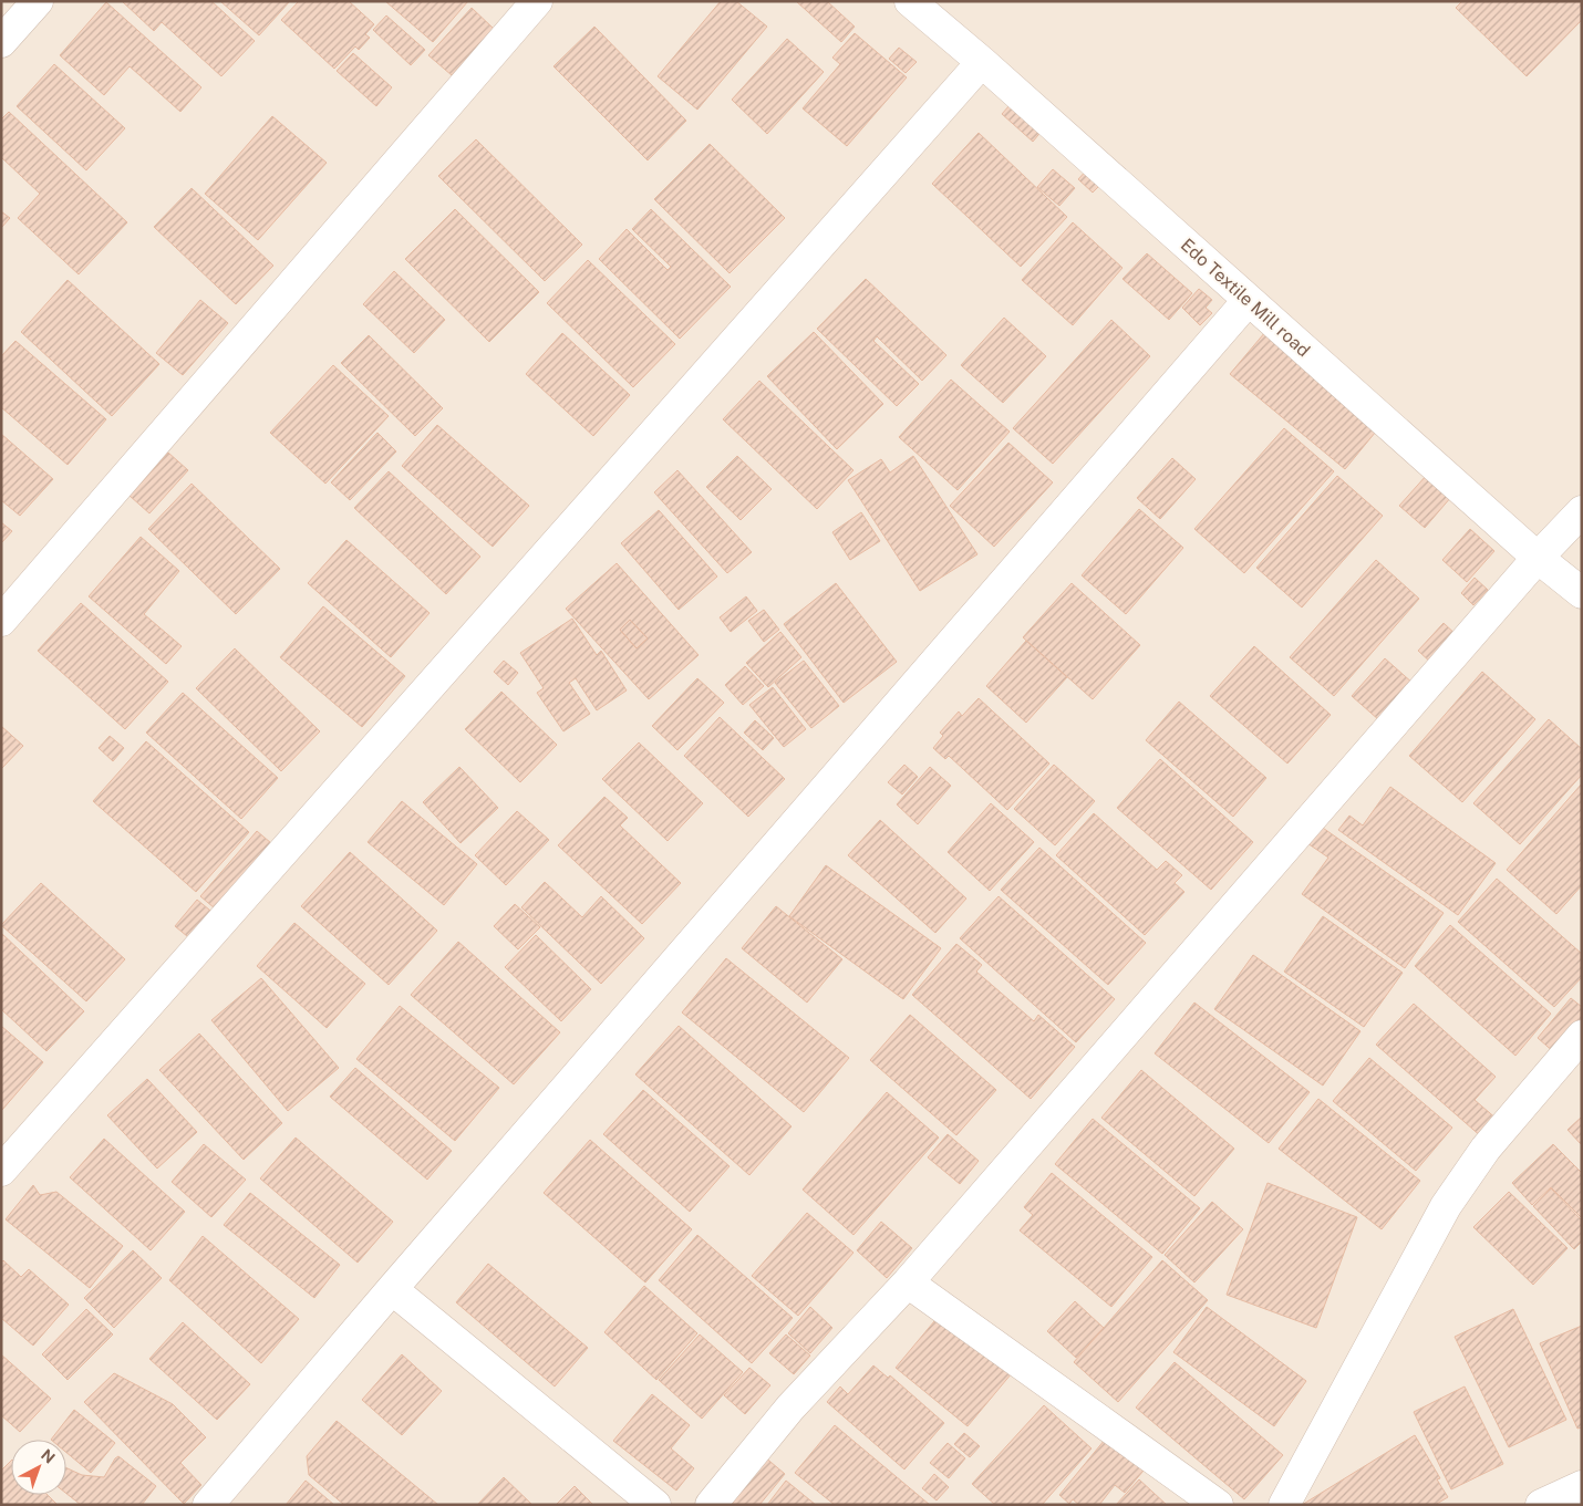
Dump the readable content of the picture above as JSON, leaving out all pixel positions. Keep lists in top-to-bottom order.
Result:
{
  "streets": {
    "street": ["Edo Textile Mill road"]
  },
  "north": "top right"
}
